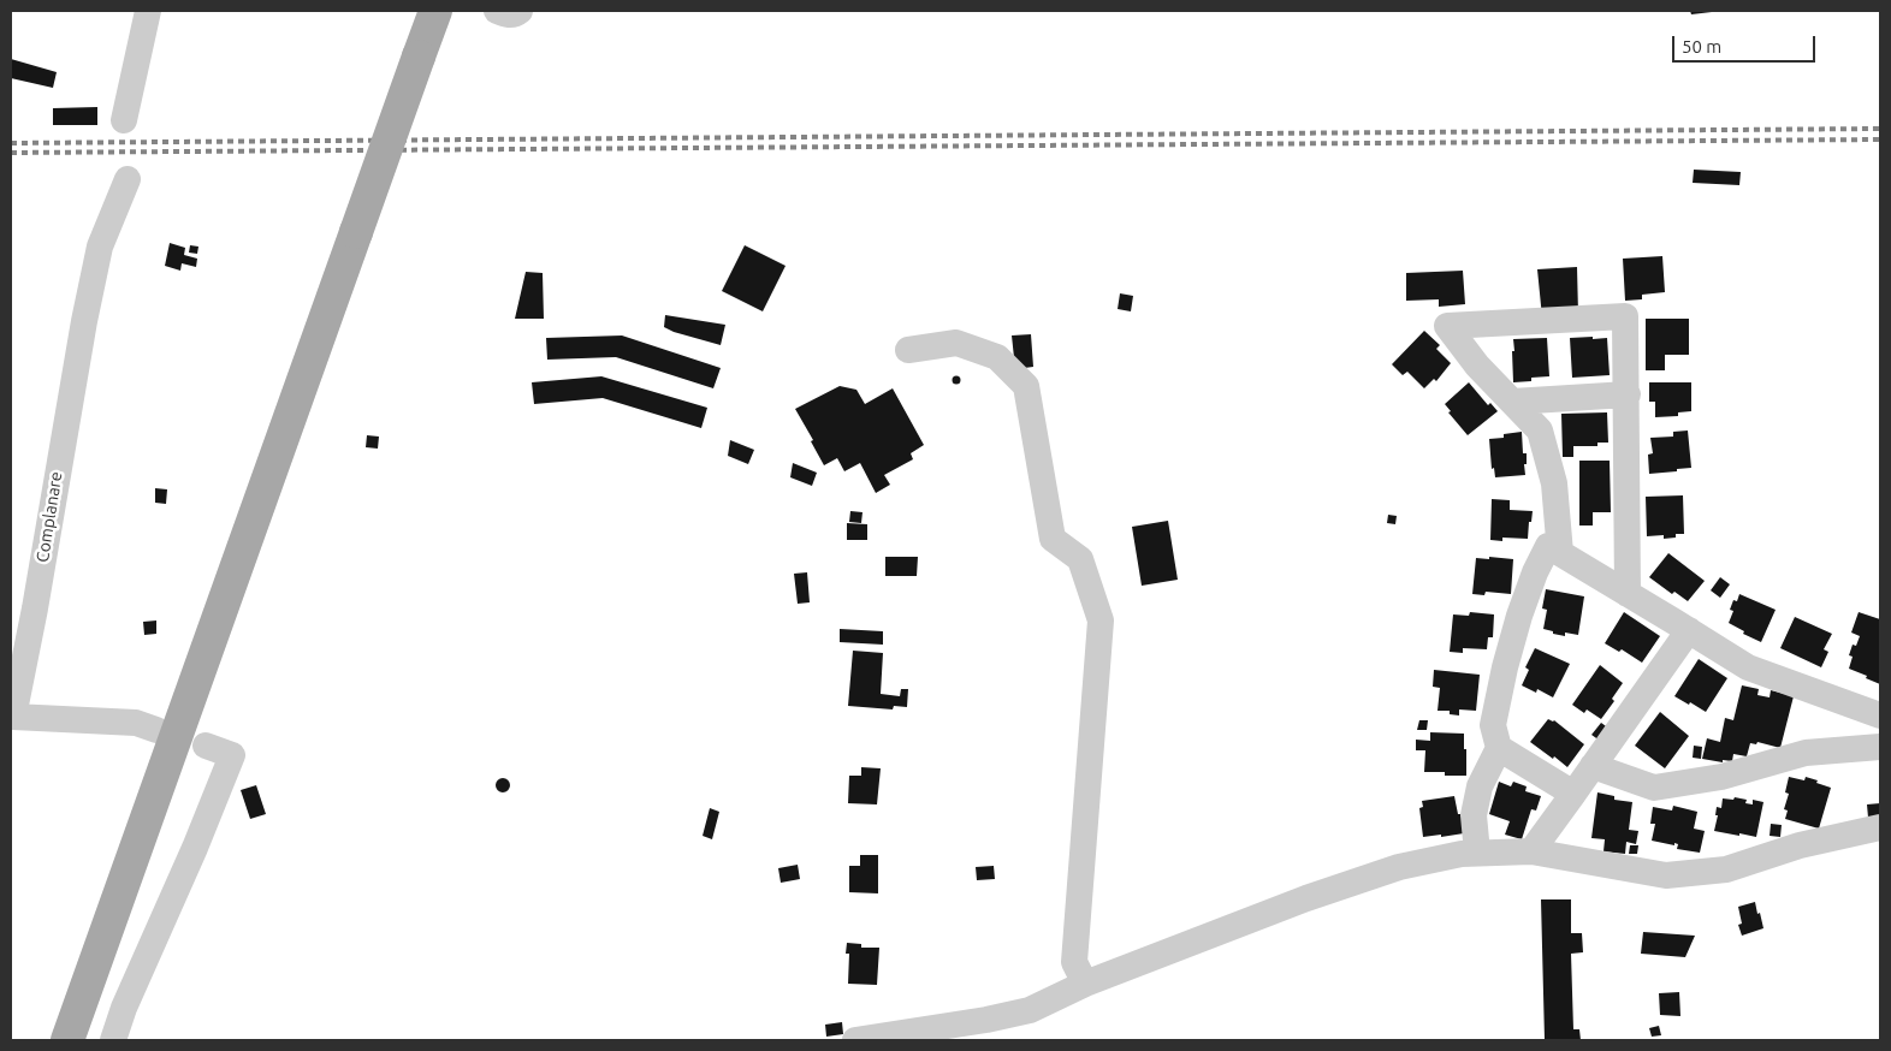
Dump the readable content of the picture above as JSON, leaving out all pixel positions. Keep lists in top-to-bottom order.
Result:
{
  "streets": {
    "street": ["Complanare"]
  },
  "scale_bar": "50 m"
}
